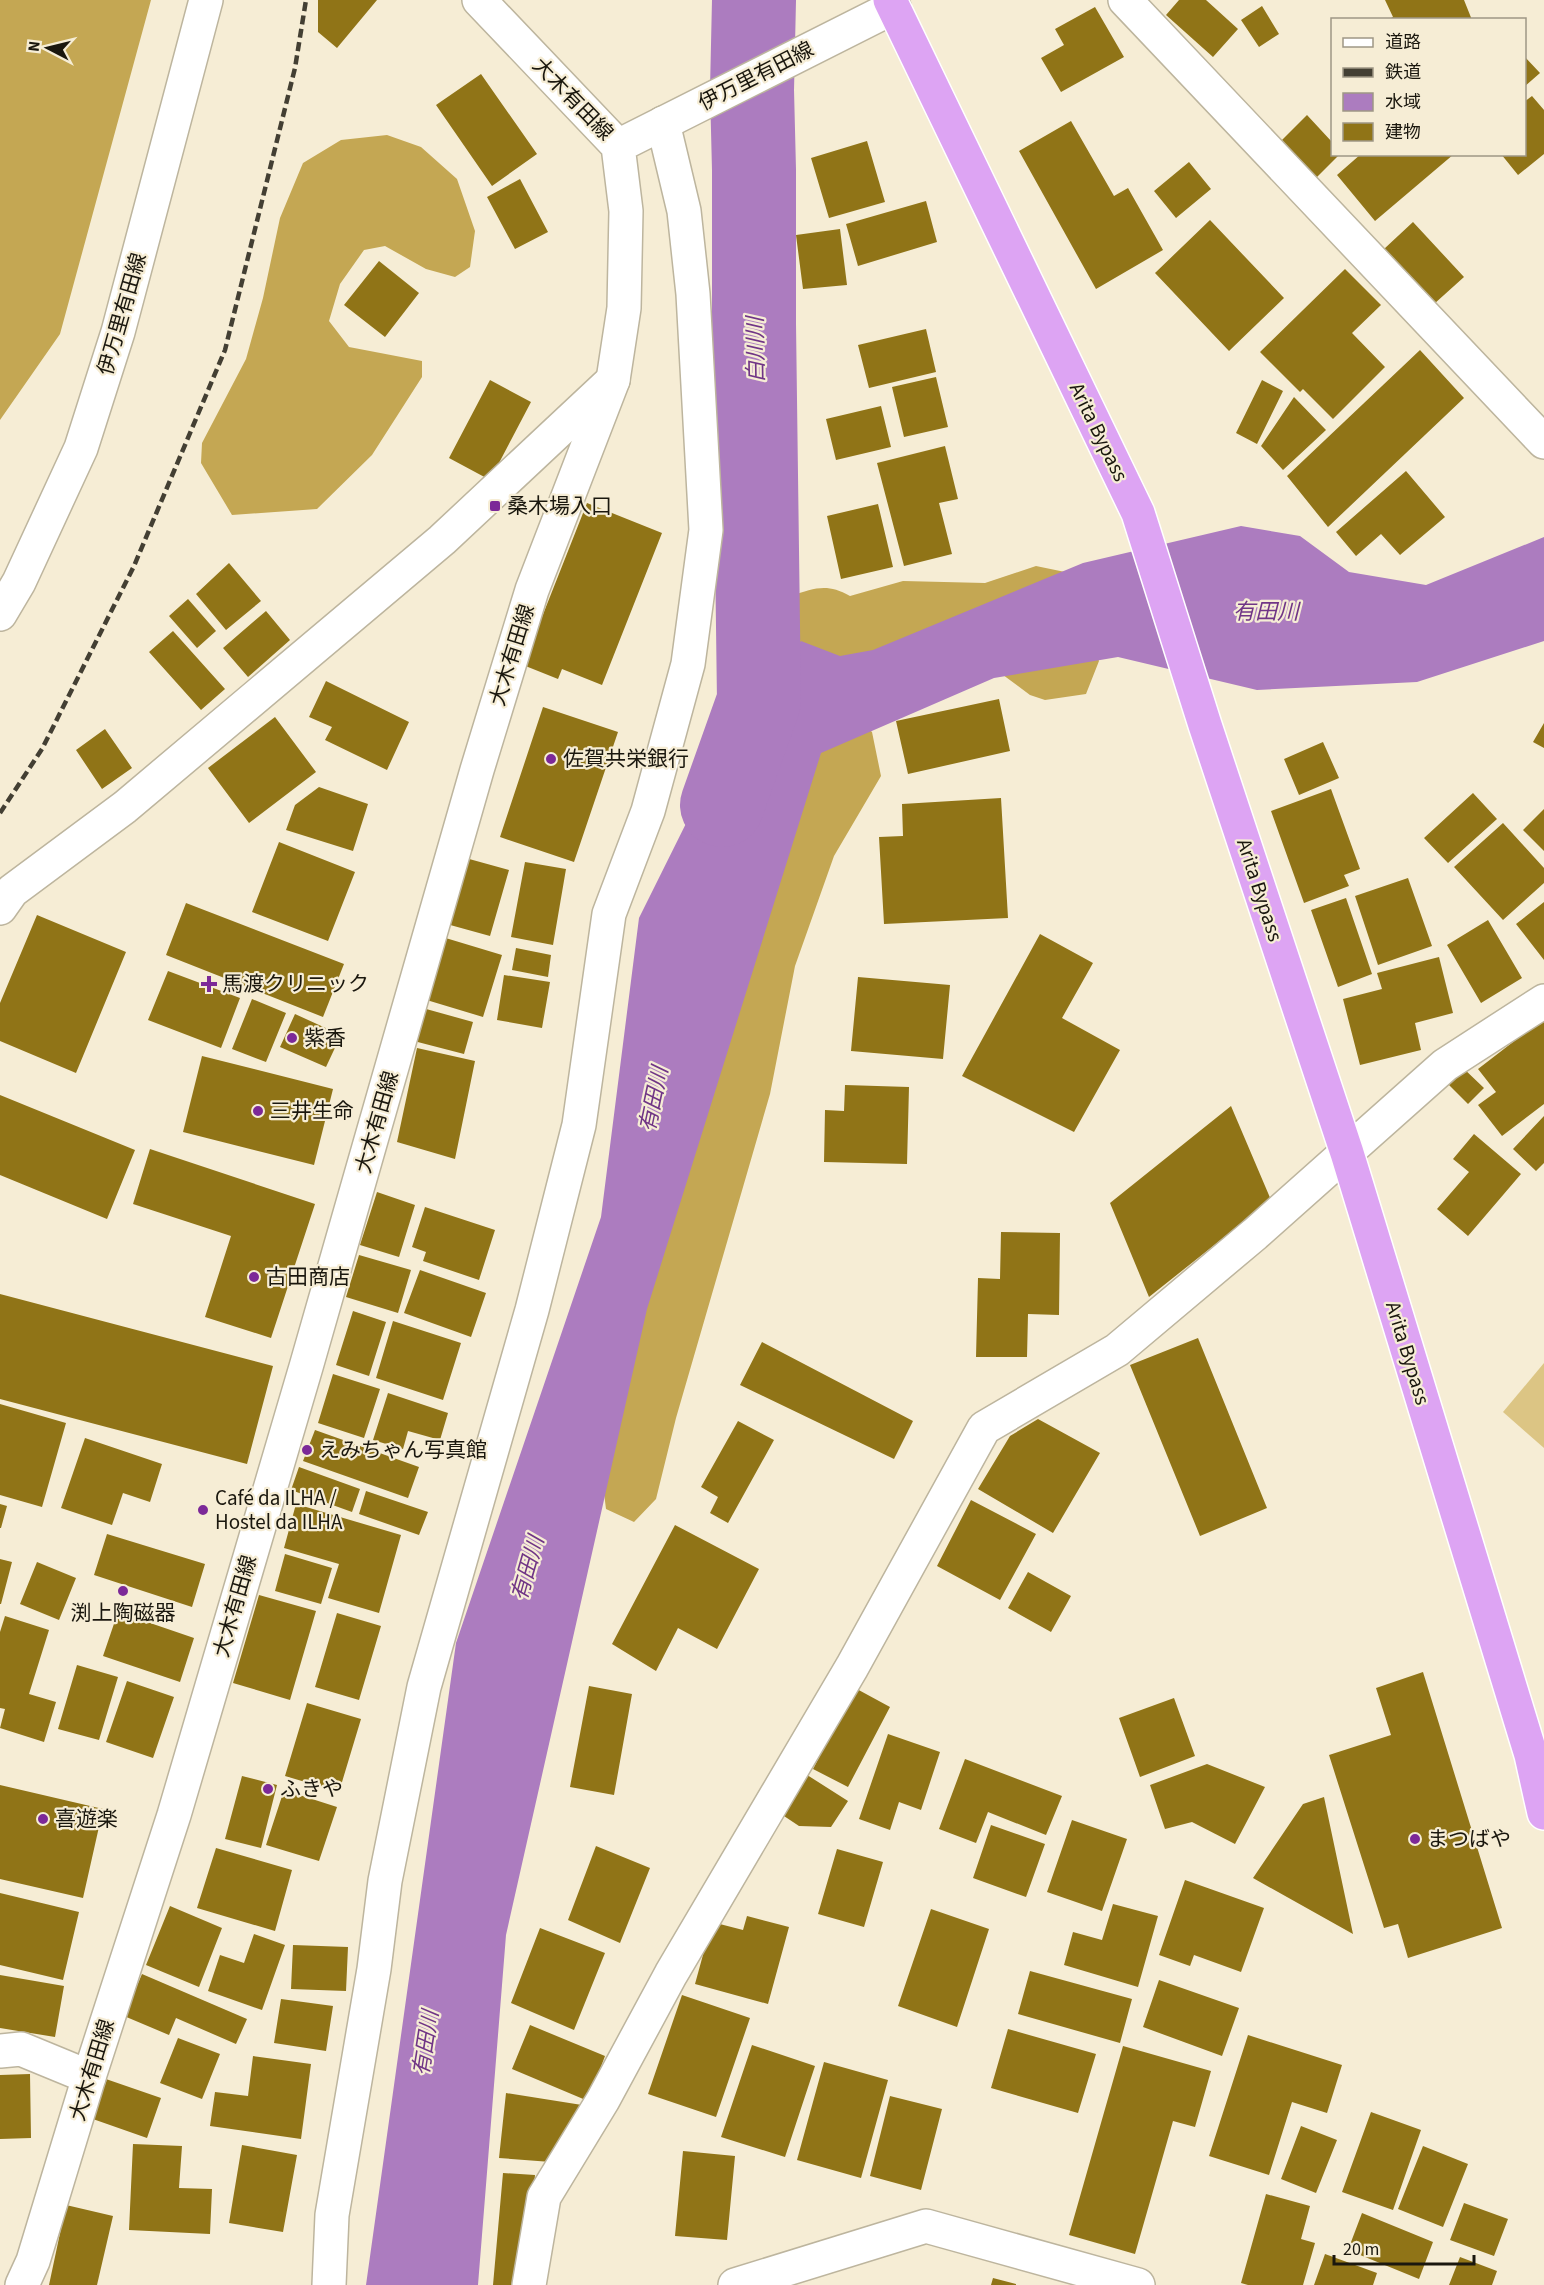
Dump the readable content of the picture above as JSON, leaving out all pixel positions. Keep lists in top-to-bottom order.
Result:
{
  "streets": {
    "highway": ["Arita Bypass"],
    "street": ["伊万里有田線", "大木有田線"]
  },
  "crossings": [
    ["伊万里有田線", "大木有田線"],
    ["伊万里有田線", "Arita Bypass"]
  ],
  "water": ["白川川", "有田川"],
  "places": {
    "transit": ["桑木場入口"],
    "other": [
      "佐賀共栄銀行",
      "紫香",
      "三井生命",
      "古田商店",
      "えみちゃん写真館",
      "Café da ILHA / Hostel da ILHA",
      "渕上陶磁器",
      "ふきや",
      "喜遊楽",
      "まつばや"
    ],
    "health": ["馬渡クリニック"]
  },
  "legend": [
    "道路",
    "鉄道",
    "水域",
    "建物"
  ],
  "scale_bar": "20 m",
  "north": "left"
}
